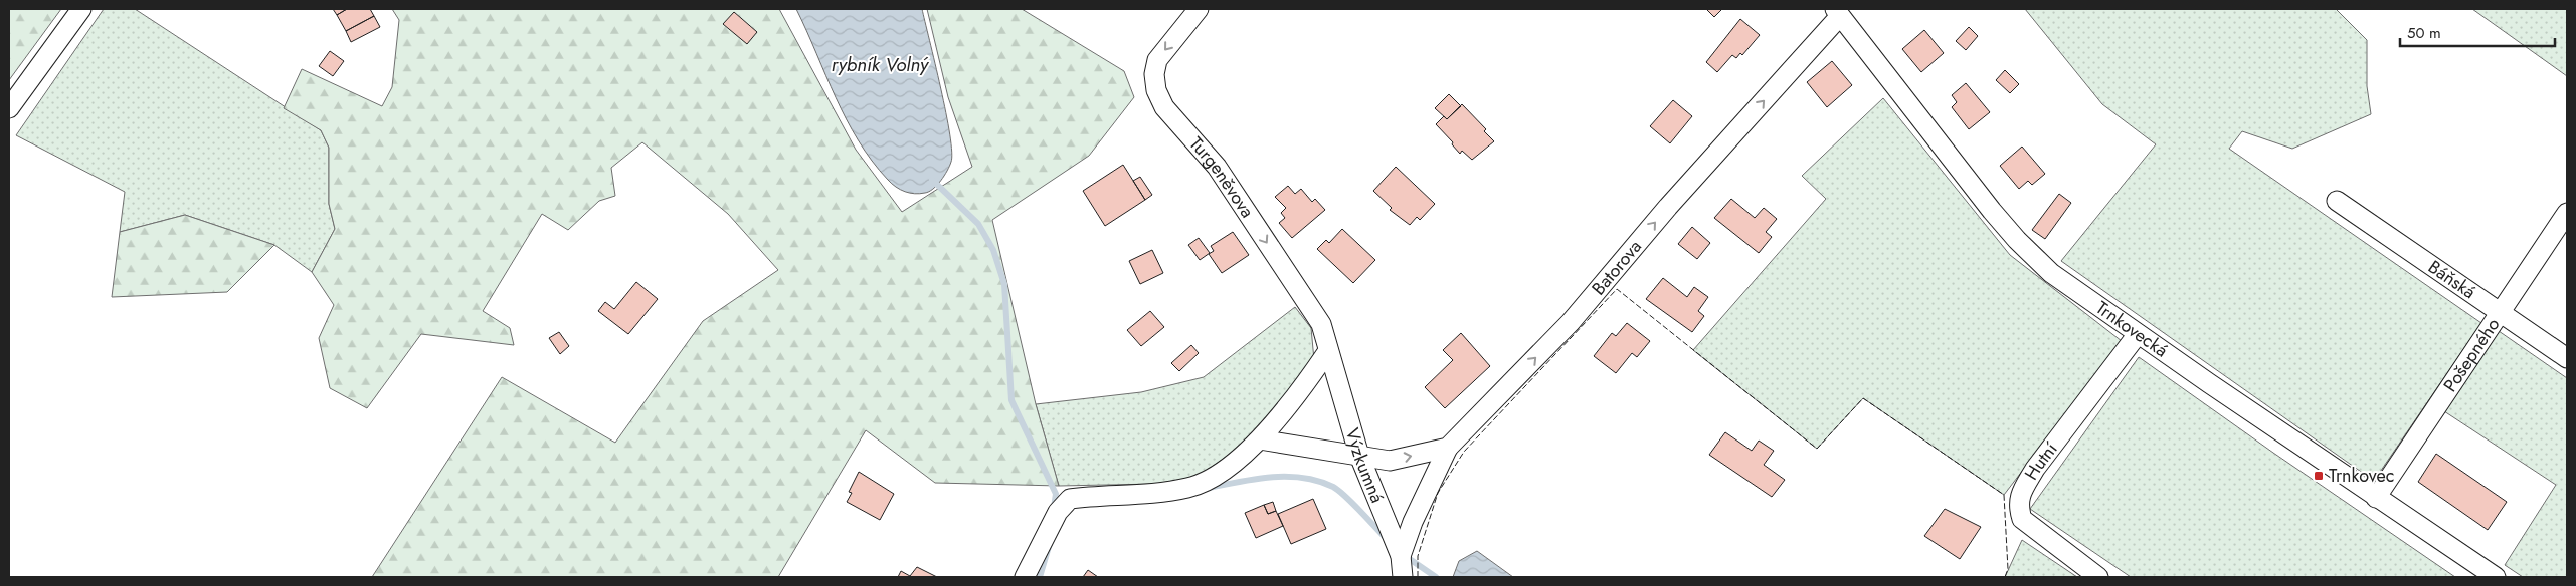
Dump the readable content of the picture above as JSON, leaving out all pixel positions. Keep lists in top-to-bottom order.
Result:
{
  "streets": {
    "street": [
      "Turgeněvova",
      "Batorova",
      "Báňská",
      "Trnkovecká",
      "Pošepného",
      "Hutní",
      "Výzkumná"
    ]
  },
  "crossings": [
    ["Turgeněvova", "Výzkumná"],
    ["Batorova", "Trnkovecká"],
    ["Báňská", "Pošepného"],
    ["Trnkovecká", "Pošepného"],
    ["Trnkovecká", "Hutní"]
  ],
  "one_way": ["Turgeněvova", "Batorova"],
  "water": ["rybník Volný"],
  "places": {
    "transit": ["Trnkovec"]
  },
  "scale_bar": "50 m"
}
